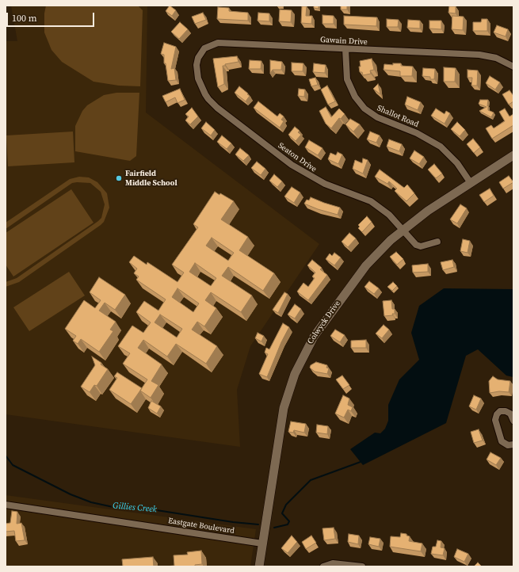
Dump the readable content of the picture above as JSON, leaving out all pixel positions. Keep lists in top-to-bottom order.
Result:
{
  "streets": {
    "street": [
      "Gawain Drive",
      "Shallot Road",
      "Seaton Drive",
      "Colwyck Drive",
      "Eastgate Boulevard"
    ]
  },
  "crossings": [
    ["Gawain Drive", "Shallot Road"],
    ["Gawain Drive", "Seaton Drive"],
    ["Shallot Road", "Colwyck Drive"],
    ["Seaton Drive", "Colwyck Drive"],
    ["Colwyck Drive", "Eastgate Boulevard"]
  ],
  "water": ["Gillies Creek"],
  "places": ["Fairfield Middle School"],
  "scale_bar": "100 m"
}
